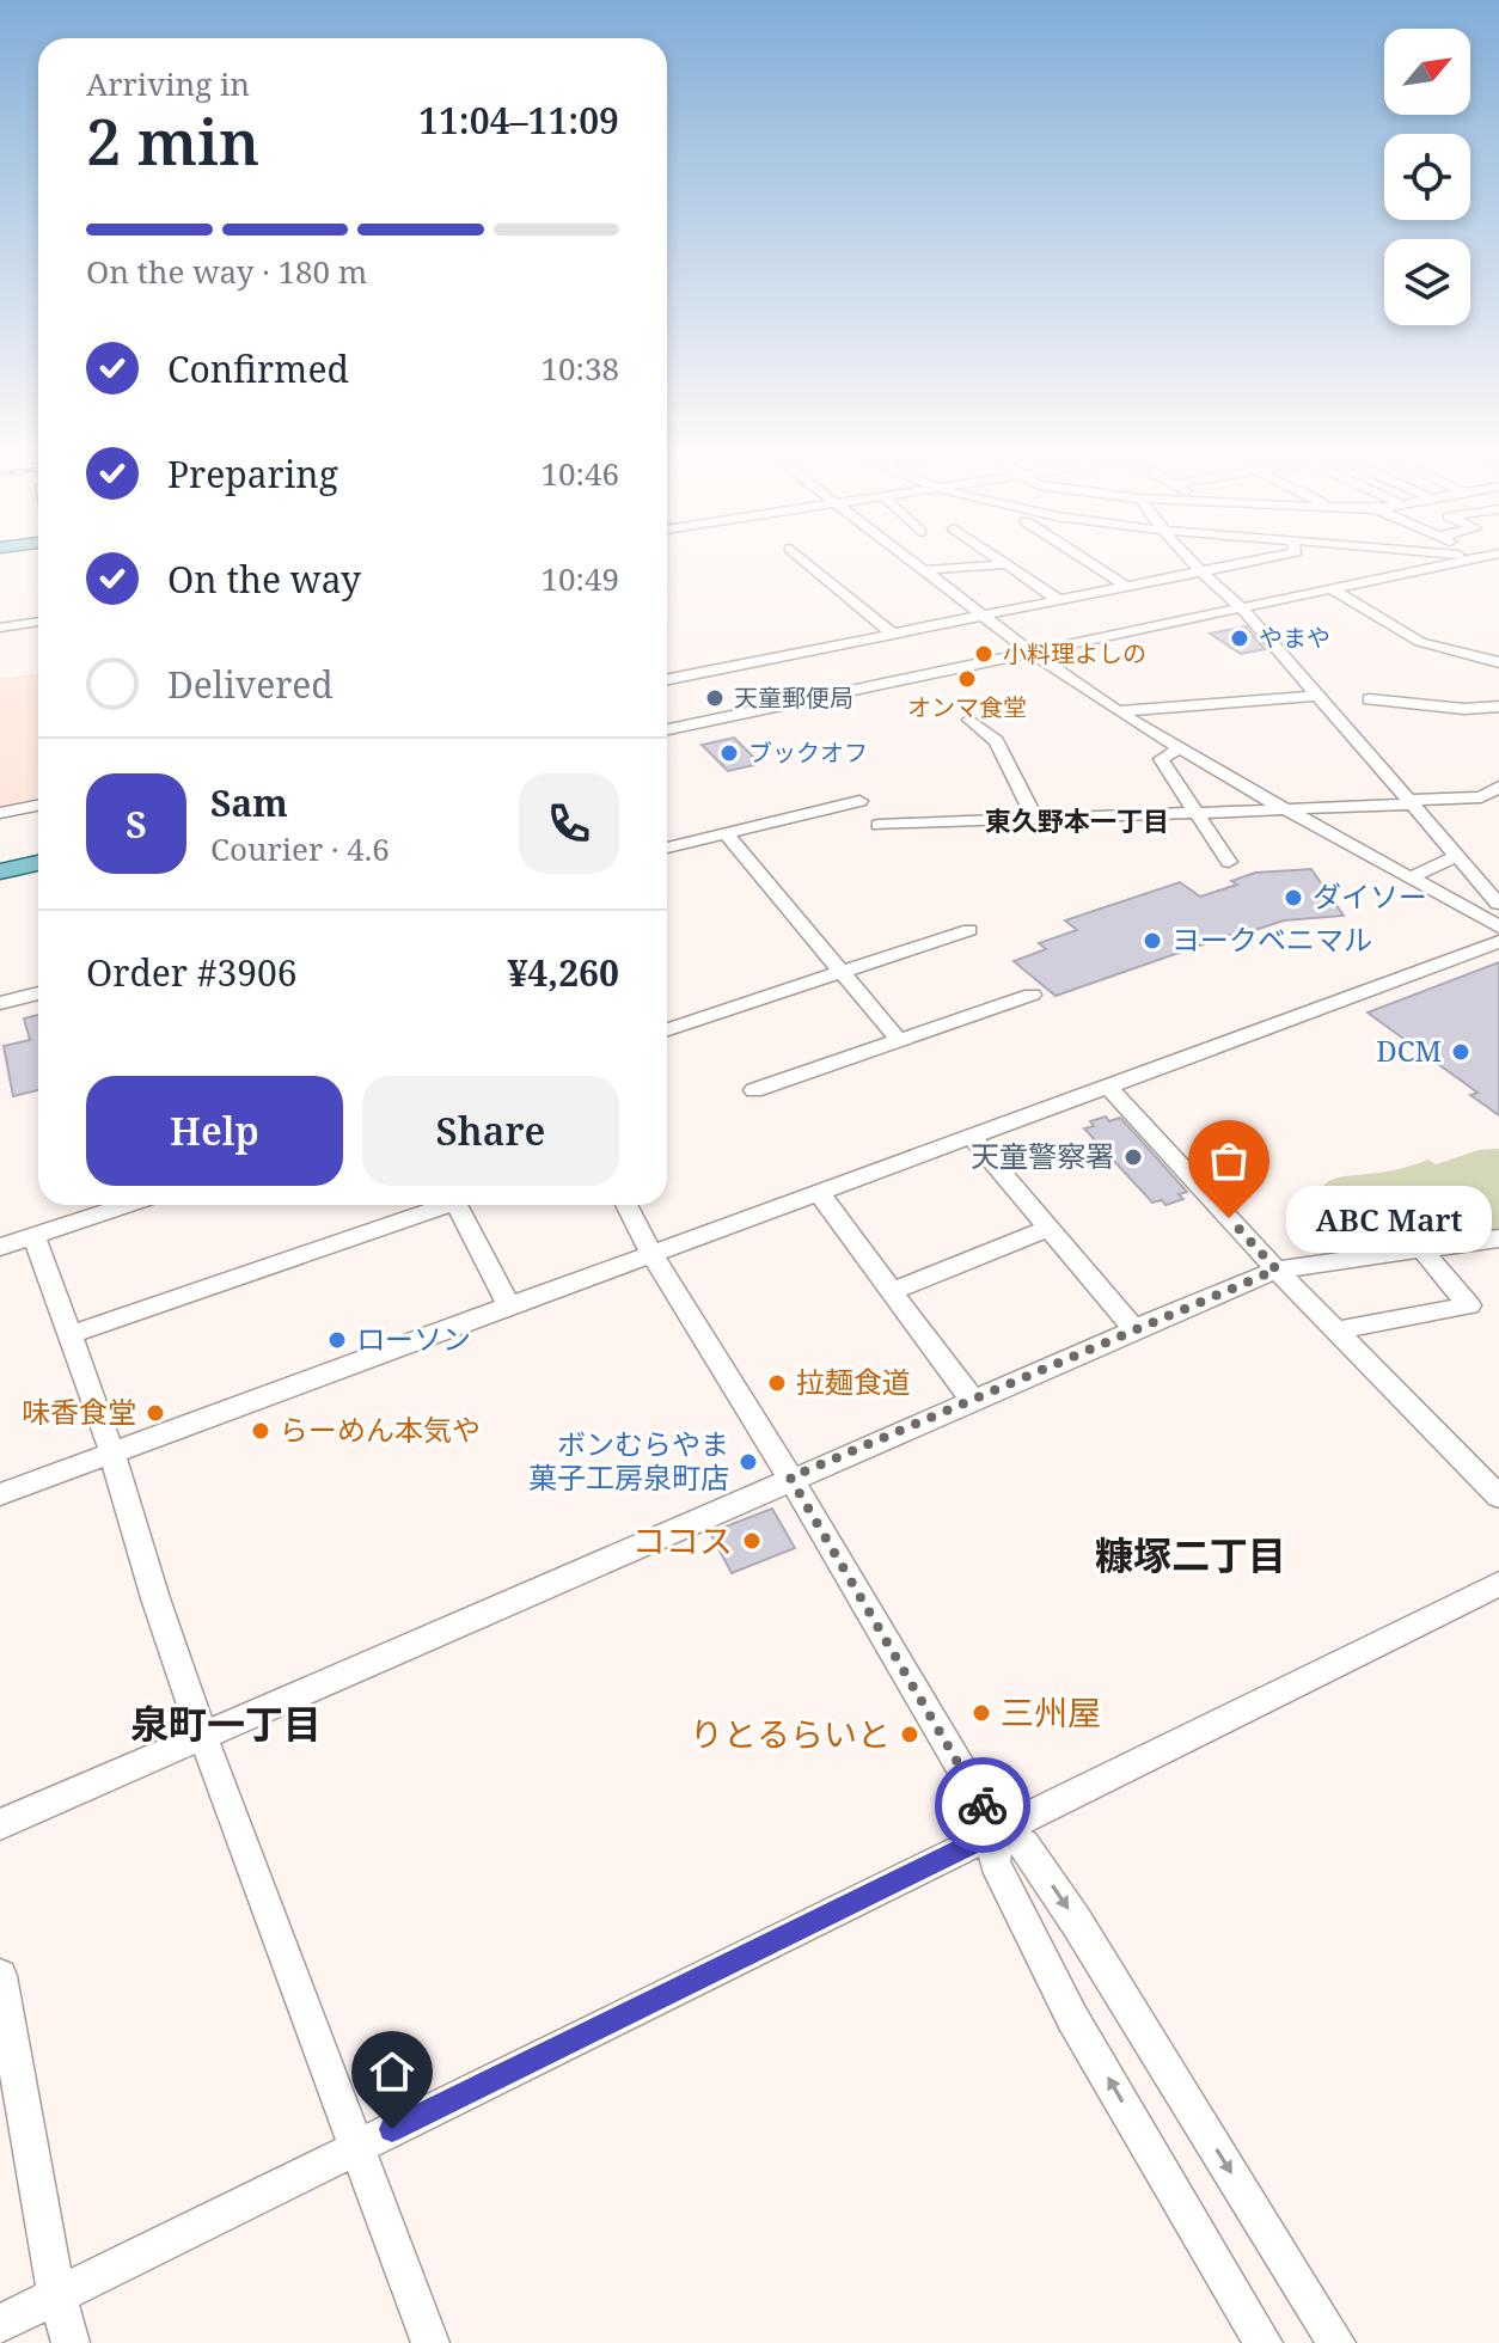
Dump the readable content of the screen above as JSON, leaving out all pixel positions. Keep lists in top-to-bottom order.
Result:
{
  "districts": ["東久野本一丁目", "糠塚二丁目", "泉町一丁目"],
  "places": [
    "やまや",
    "小料理よしの",
    "オンマ食堂",
    "天童郵便局",
    "ブックオフ",
    "ダイソー",
    "ヨークベニマル",
    "DCM",
    "天童警察署",
    "ABC Mart",
    "ローソン",
    "拉麺食道",
    "味香食堂",
    "らーめん本気や",
    "ボンむらやま 菓子工房泉町店",
    "ココス",
    "三州屋",
    "りとるらいと"
  ],
  "north": "top right",
  "page": {
    "heading": ["2 min", "Arriving in", "11:04–11:09"],
    "panel": [
      "Sam",
      "Courier · 4.6",
      "Order #3906",
      "¥4,260"
    ],
    "bar": "On the way · 180 m",
    "list": [
      ["Confirmed", "10:38"],
      ["Preparing", "10:46"],
      ["On the way", "10:49"],
      "Delivered"
    ],
    "round": "S",
    "buttons": ["Help", "Share"],
    "bubble": "ABC Mart"
  }
}
